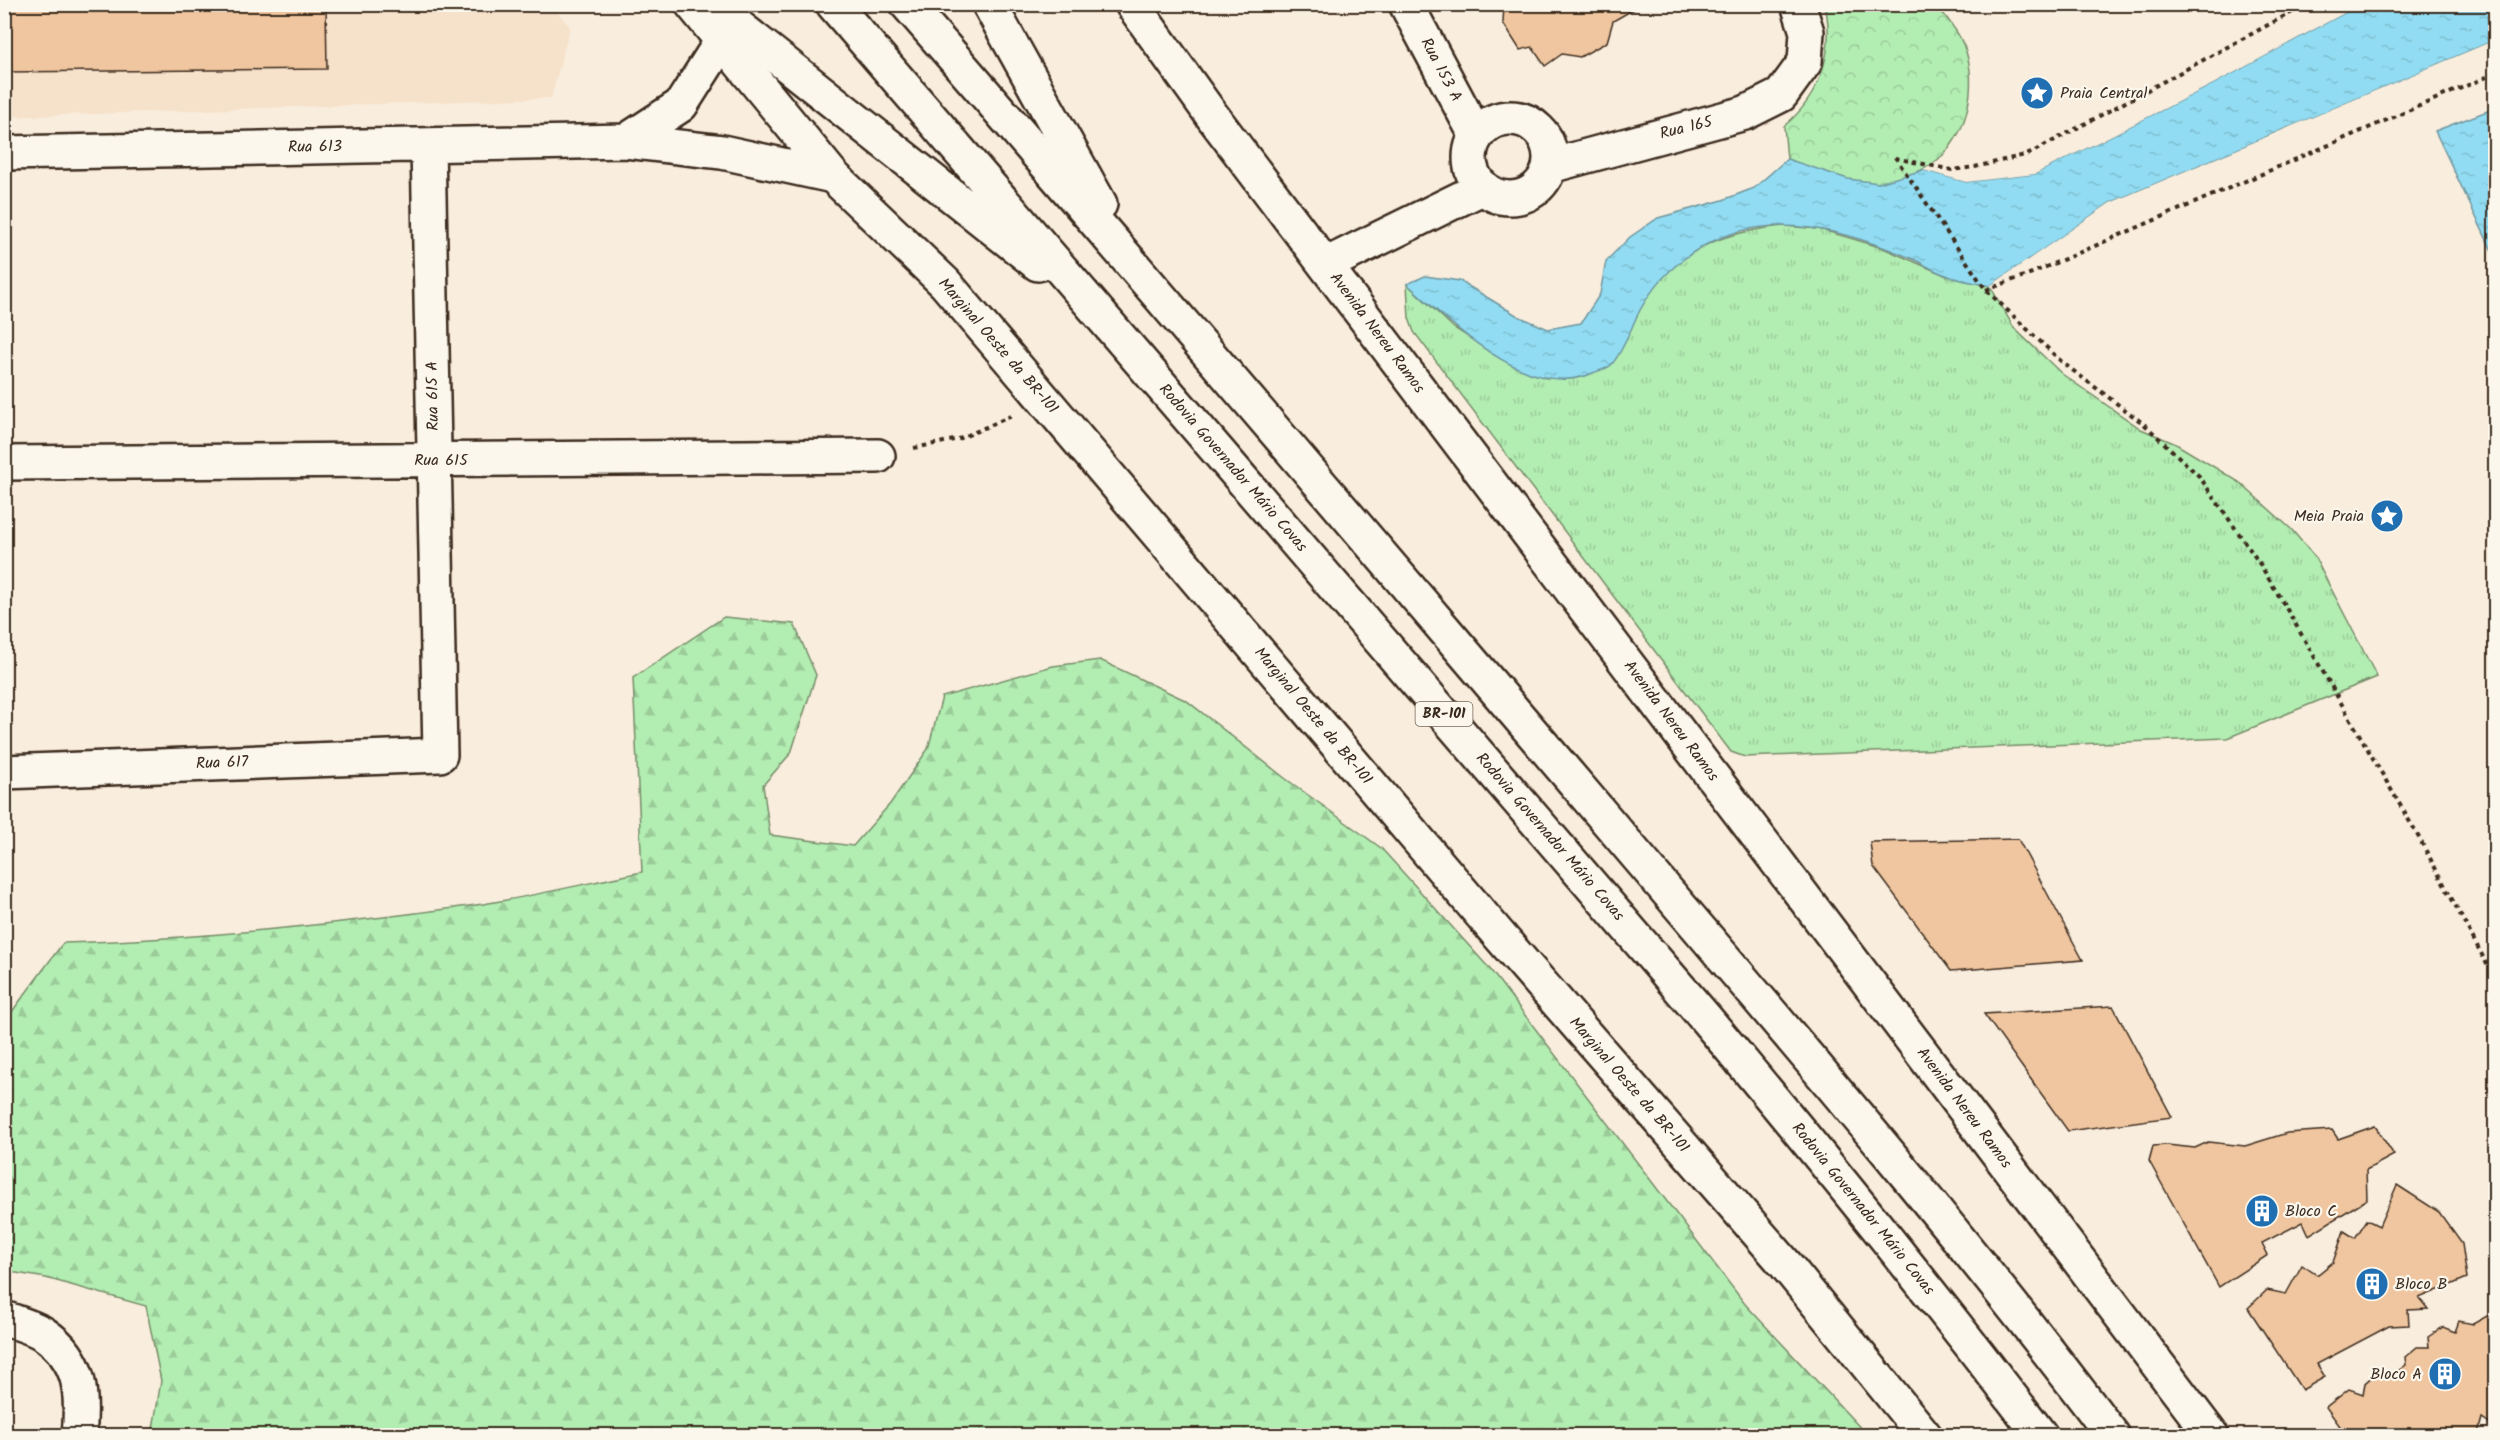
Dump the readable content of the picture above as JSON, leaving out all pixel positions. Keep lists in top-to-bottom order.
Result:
{
  "streets": {
    "main road": [
      "Rua 153 A",
      "Rua 165",
      "Rua 613",
      "Avenida Nereu Ramos",
      "Marginal Oeste da BR-101",
      "Rua 615 A",
      "Rua 615",
      "Rodovia Governador Mário Covas",
      "BR-101",
      "Rua 617"
    ]
  },
  "crossings": [
    ["Rua 153 A", "Rua 165"],
    ["Rua 613", "Marginal Oeste da BR-101"],
    ["Rua 613", "Rua 615 A"],
    ["Rua 615 A", "Rua 615"],
    ["Rua 615 A", "Rua 617"]
  ],
  "places": {
    "place": ["Praia Central", "Meia Praia"],
    "building": ["Bloco C", "Bloco B", "Bloco A"]
  }
}
